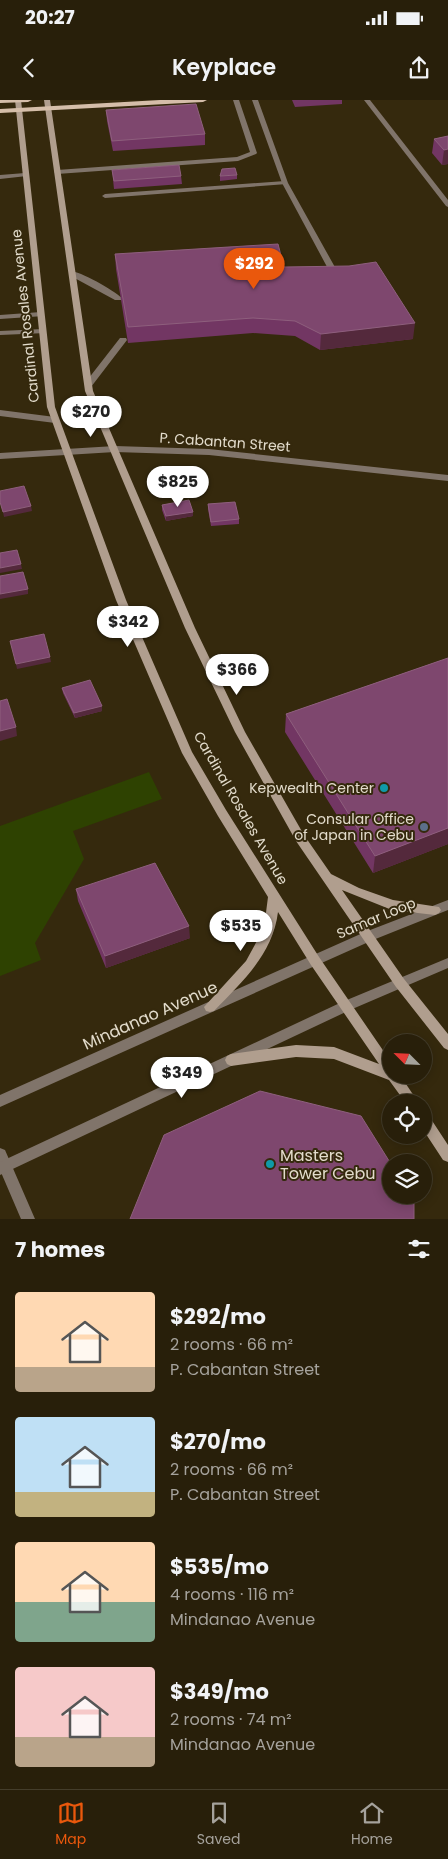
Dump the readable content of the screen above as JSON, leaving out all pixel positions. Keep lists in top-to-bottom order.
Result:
{
  "streets": {
    "main road": ["Cardinal Rosales Avenue"],
    "street": ["P. Cabantan Street", "Samar Loop", "Mindanao Avenue"]
  },
  "crossings": [
    ["Cardinal Rosales Avenue", "P. Cabantan Street"],
    ["Cardinal Rosales Avenue", "Samar Loop"],
    ["Cardinal Rosales Avenue", "Mindanao Avenue"],
    ["Samar Loop", "Mindanao Avenue"]
  ],
  "places": ["Kepwealth Center", "Consular Office of Japan in Cebu", "Masters Tower Cebu"],
  "north": "top left",
  "page": {
    "status": "20:27",
    "header": "Keyplace",
    "price": [
      "$292",
      "$270",
      "$825",
      "$342",
      "$366",
      "$535",
      "$349"
    ],
    "heading": "7 homes",
    "list": [
      {
        "name": "$292/mo",
        "note": "2 rooms · 66 m² · P. Cabantan Street"
      },
      {
        "name": "$270/mo",
        "note": "2 rooms · 66 m² · P. Cabantan Street"
      },
      {
        "name": "$535/mo",
        "note": "4 rooms · 116 m² · Mindanao Avenue"
      },
      {
        "name": "$349/mo",
        "note": "2 rooms · 74 m² · Mindanao Avenue"
      }
    ],
    "tabs": ["Map", "Saved", "Home"]
  }
}
